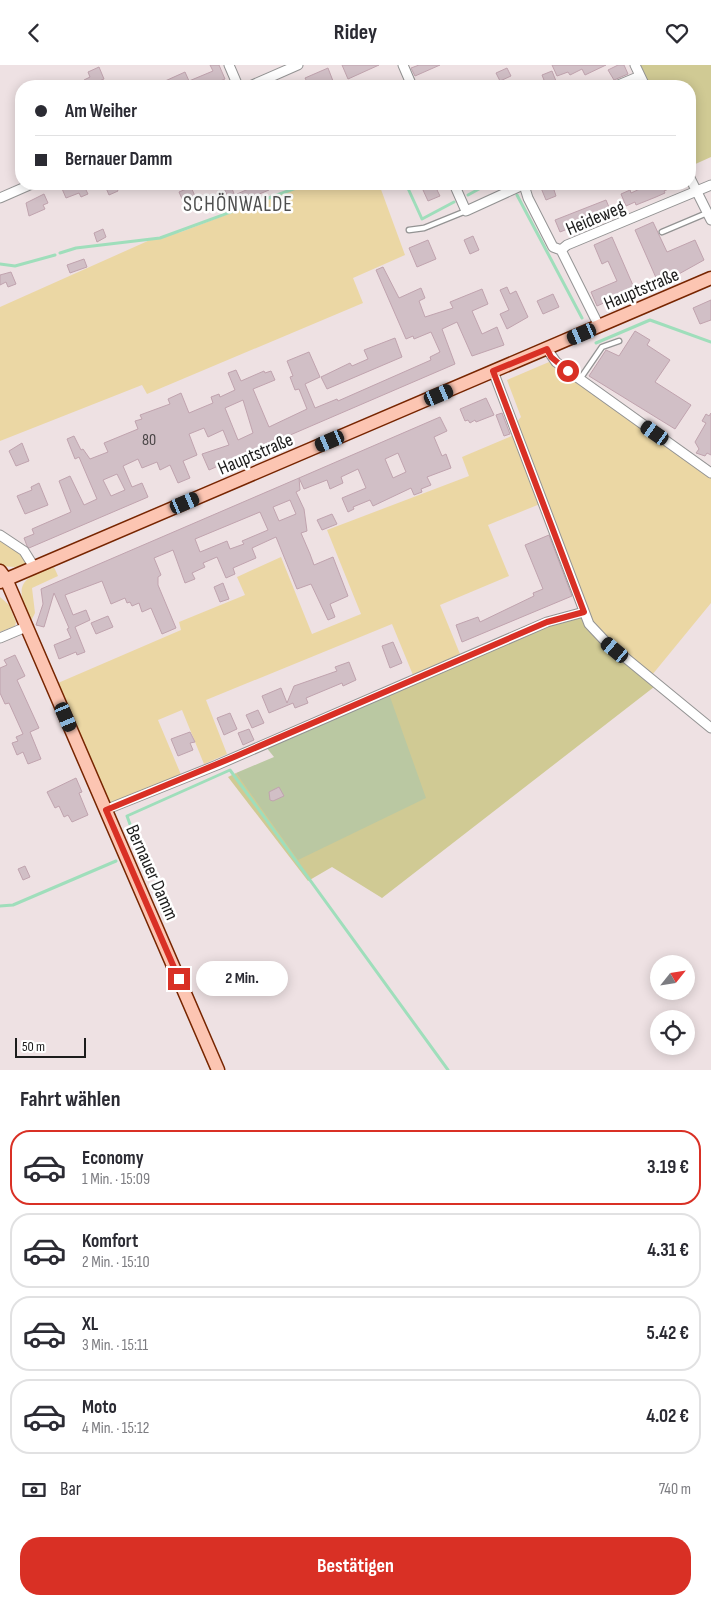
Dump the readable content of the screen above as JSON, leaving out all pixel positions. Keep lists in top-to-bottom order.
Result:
{
  "streets": {
    "main road": ["Hauptstraße", "Bernauer Damm"],
    "street": ["Heideweg"]
  },
  "crossings": [
    ["Heideweg", "Hauptstraße"],
    ["Hauptstraße", "Bernauer Damm"]
  ],
  "districts": ["SCHÖNWALDE"],
  "house_numbers": ["80"],
  "scale_bar": "50 m",
  "north": "top right",
  "page": {
    "header": "Ridey",
    "banner": ["Am Weiher", "Bernauer Damm"],
    "bubble": "2 Min.",
    "scale": "50 m",
    "heading": "Fahrt wählen",
    "list": [
      {
        "name": "Economy",
        "note": "1 Min. · 15:09",
        "value": "3.19 €"
      },
      {
        "name": "Komfort",
        "note": "2 Min. · 15:10",
        "value": "4.31 €"
      },
      {
        "name": "XL",
        "note": "3 Min. · 15:11",
        "value": "5.42 €"
      },
      {
        "name": "Moto",
        "note": "4 Min. · 15:12",
        "value": "4.02 €"
      }
    ],
    "pay": ["Bar", "740 m"],
    "buttons": "Bestätigen"
  }
}
